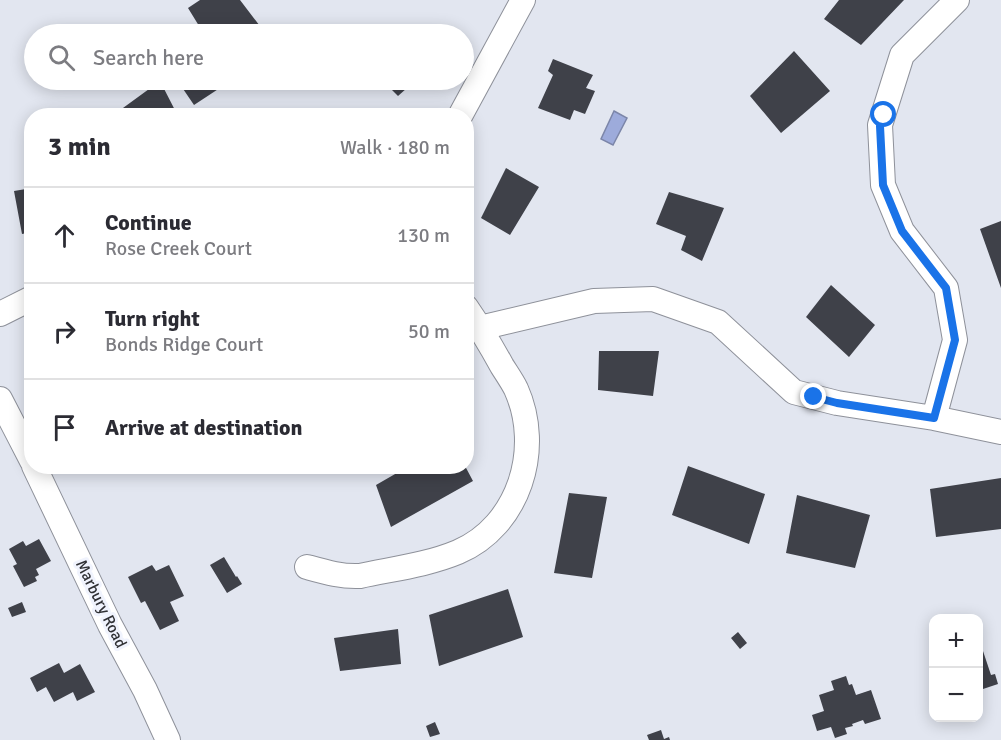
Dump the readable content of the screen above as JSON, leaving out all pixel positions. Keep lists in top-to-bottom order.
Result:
{
  "streets": {
    "street": ["Marbury Road"]
  },
  "page": {
    "search": "Search here",
    "heading": ["3 min", "Walk · 180 m"],
    "list": [
      ["Continue", "Rose Creek Court", "130 m"],
      ["Turn right", "Bonds Ridge Court", "50 m"],
      "Arrive at destination"
    ],
    "map_buttons": ["+", "−"]
  }
}
